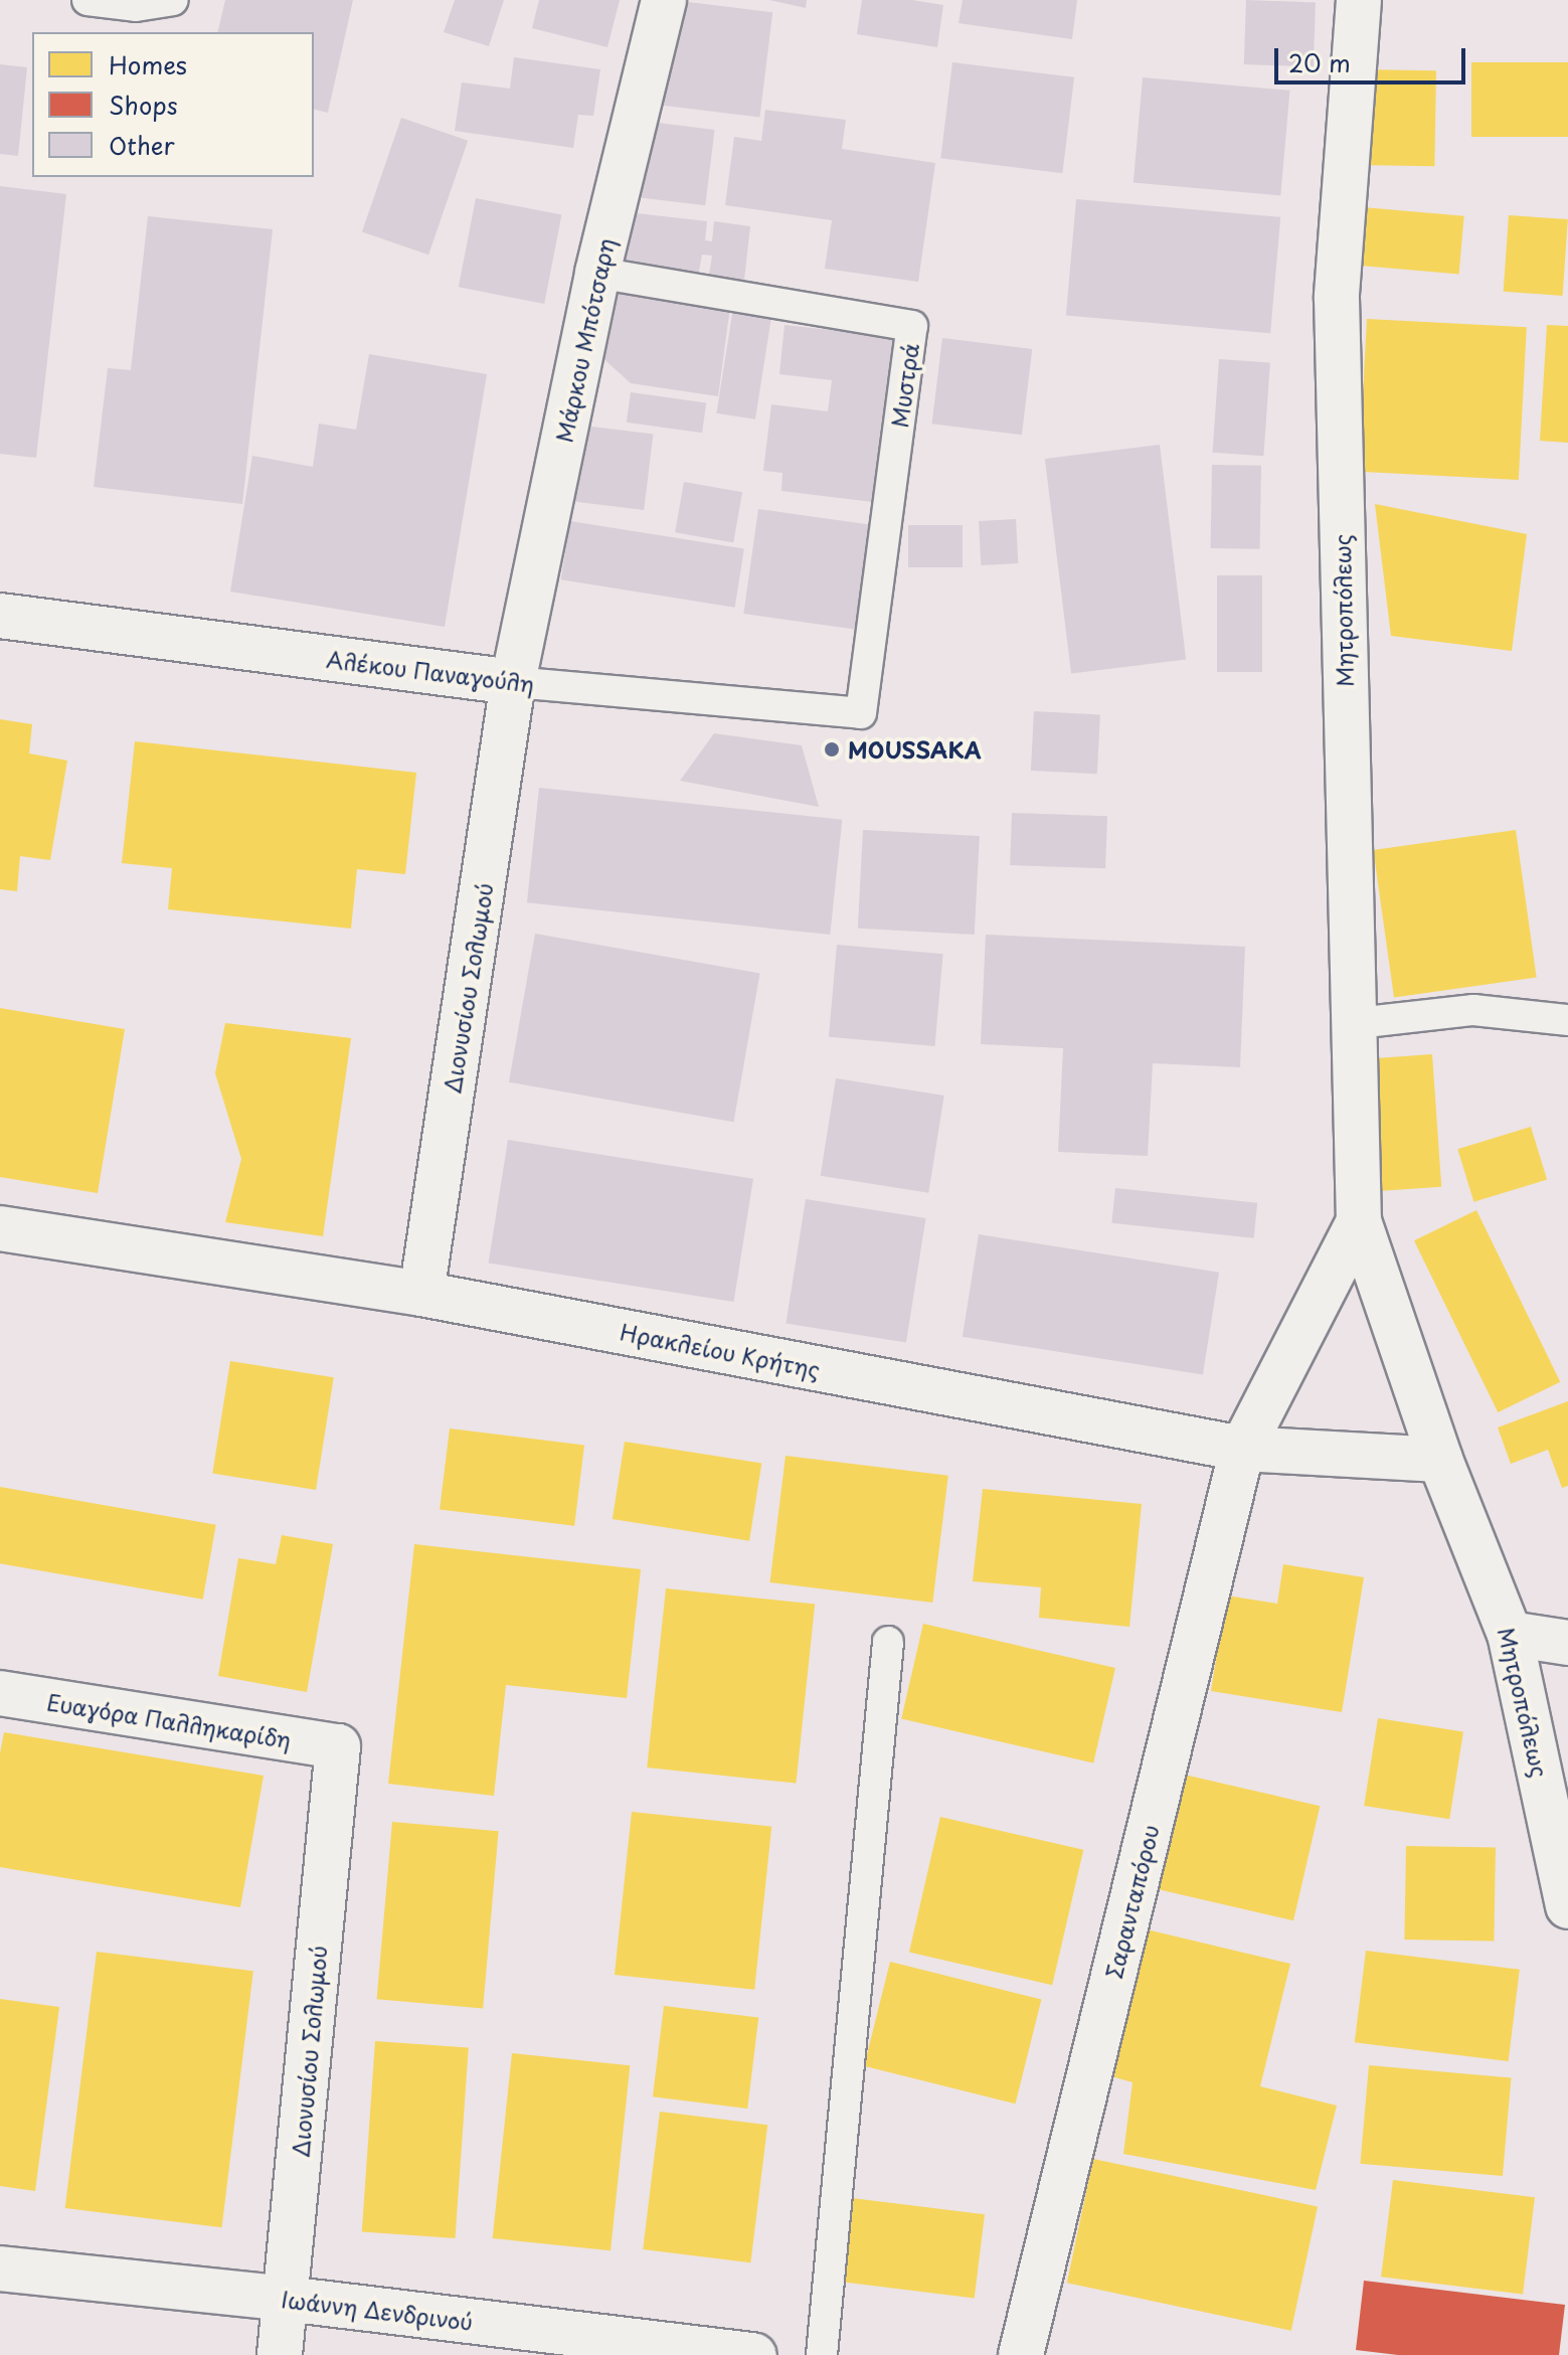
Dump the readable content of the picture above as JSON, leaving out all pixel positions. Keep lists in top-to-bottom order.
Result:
{
  "streets": {
    "street": [
      "Μάρκου Μπότσαρη",
      "Μητροπόλεως",
      "Αλέκου Παναγούλη",
      "Διονυσίου Σολωμού",
      "Ηρακλείου Κρήτης",
      "Ευαγόρα Παλληκαρίδη",
      "Σαρανταπόρου",
      "Ιωάννη Δενδρινού"
    ],
    "lane": ["Μυστρά"]
  },
  "crossings": [
    ["Μάρκου Μπότσαρη", "Μυστρά"],
    ["Μάρκου Μπότσαρη", "Αλέκου Παναγούλη"],
    ["Μάρκου Μπότσαρη", "Διονυσίου Σολωμού"],
    ["Μυστρά", "Αλέκου Παναγούλη"],
    ["Μητροπόλεως", "Ηρακλείου Κρήτης"],
    ["Μητροπόλεως", "Σαρανταπόρου"],
    ["Αλέκου Παναγούλη", "Διονυσίου Σολωμού"],
    ["Διονυσίου Σολωμού", "Ηρακλείου Κρήτης"],
    ["Διονυσίου Σολωμού", "Ευαγόρα Παλληκαρίδη"],
    ["Διονυσίου Σολωμού", "Ιωάννη Δενδρινού"],
    ["Ηρακλείου Κρήτης", "Σαρανταπόρου"]
  ],
  "places": ["MOUSSAKA"],
  "legend": ["Homes", "Shops", "Other"],
  "scale_bar": "20 m"
}
